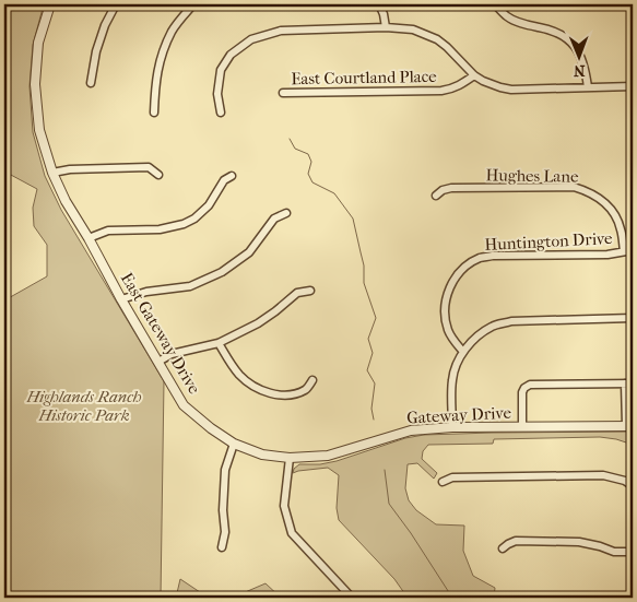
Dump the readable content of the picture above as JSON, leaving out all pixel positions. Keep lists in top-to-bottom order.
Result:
{
  "streets": {
    "street": [
      "East Courtland Place",
      "Hughes Lane",
      "Huntington Drive",
      "East Gateway Drive",
      "Gateway Drive"
    ]
  },
  "crossings": [
    ["Hughes Lane", "Huntington Drive"],
    ["East Gateway Drive", "Gateway Drive"]
  ],
  "parks": ["Highlands Ranch Historic Park"],
  "north": "bottom"
}
